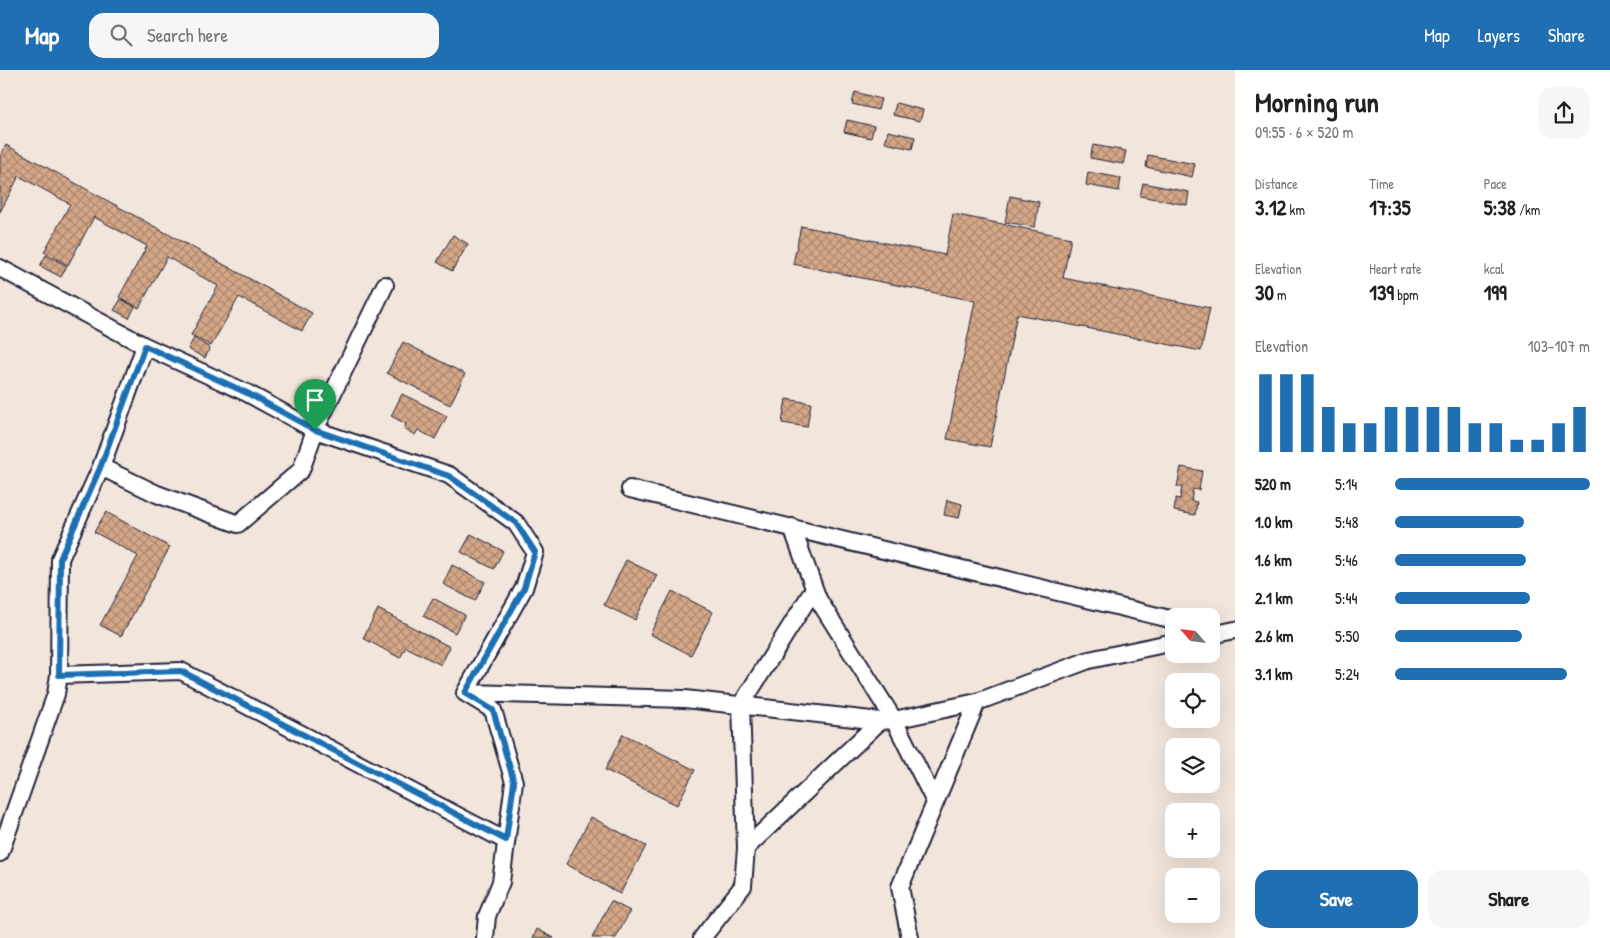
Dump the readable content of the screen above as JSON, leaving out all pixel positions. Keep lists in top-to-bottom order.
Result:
{
  "north": "top left",
  "page": {
    "header": "Map",
    "search": "Search here",
    "nav": ["Map", "Layers", "Share"],
    "heading": ["Morning run", "09:55 · 6 × 520 m"],
    "stats": [
      ["Distance", "3.12 km"],
      ["Time", "17:35"],
      ["Pace", "5:38 /km"],
      ["Elevation", "30 m"],
      ["Heart rate", "139 bpm"],
      ["kcal", "199"]
    ],
    "chart": ["Elevation", "103–107 m"],
    "list": [
      {
        "name": "520 m",
        "note": "5:14"
      },
      {
        "name": "1.0 km",
        "note": "5:48"
      },
      {
        "name": "1.6 km",
        "note": "5:46"
      },
      {
        "name": "2.1 km",
        "note": "5:44"
      },
      {
        "name": "2.6 km",
        "note": "5:50"
      },
      {
        "name": "3.1 km",
        "note": "5:24"
      }
    ],
    "map_buttons": ["+", "−"],
    "buttons": ["Save", "Share"]
  }
}
